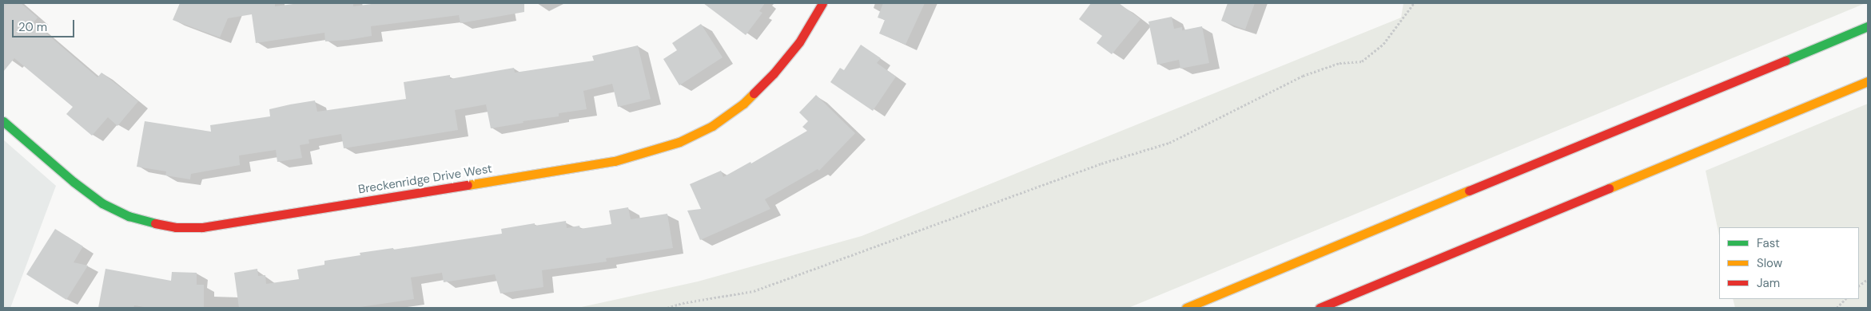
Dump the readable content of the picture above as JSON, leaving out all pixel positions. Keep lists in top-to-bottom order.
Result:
{
  "streets": {
    "main road": ["Breckenridge Drive West"]
  },
  "legend": ["Fast", "Slow", "Jam"],
  "scale_bar": "20 m"
}
